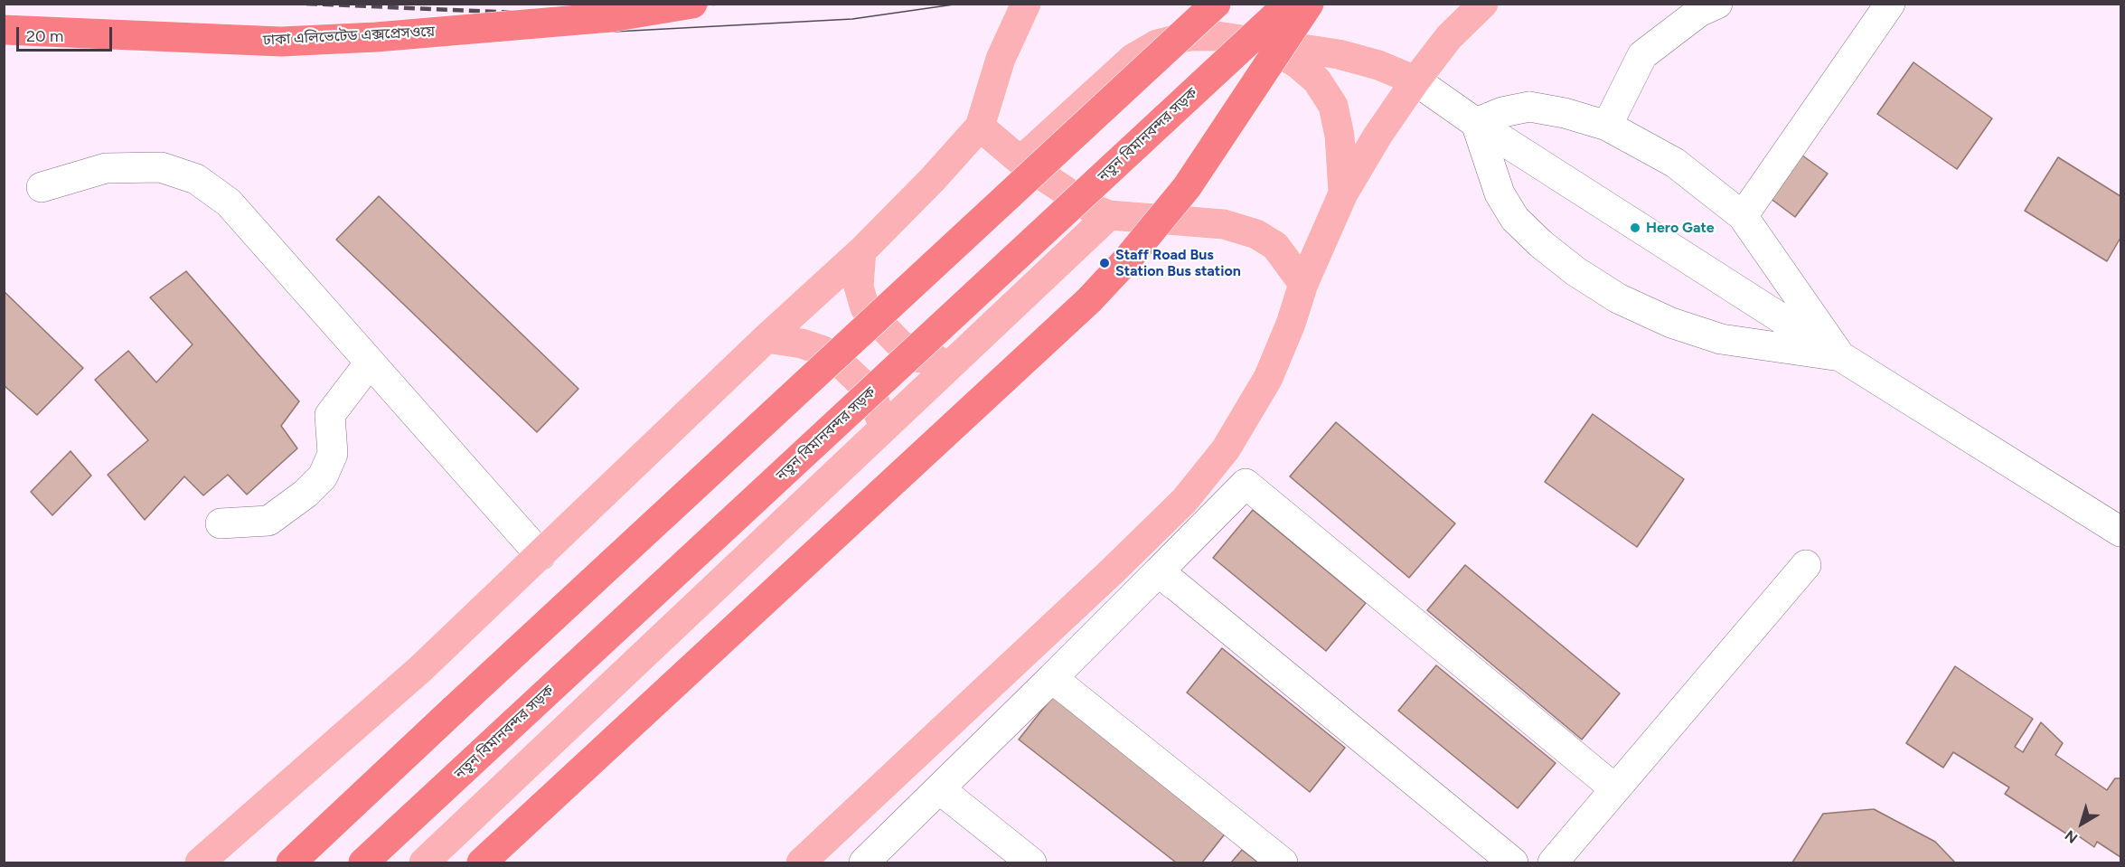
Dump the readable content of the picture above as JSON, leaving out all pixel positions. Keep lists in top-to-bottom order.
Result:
{
  "streets": {
    "highway": ["ঢাকা এলিভেটেড এক্সপ্রেসওয়ে", "নতুন বিমানবন্দর সড়ক"]
  },
  "places": ["Hero Gate", "Staff Road Bus Station Bus station"],
  "scale_bar": "20 m",
  "north": "bottom left"
}
